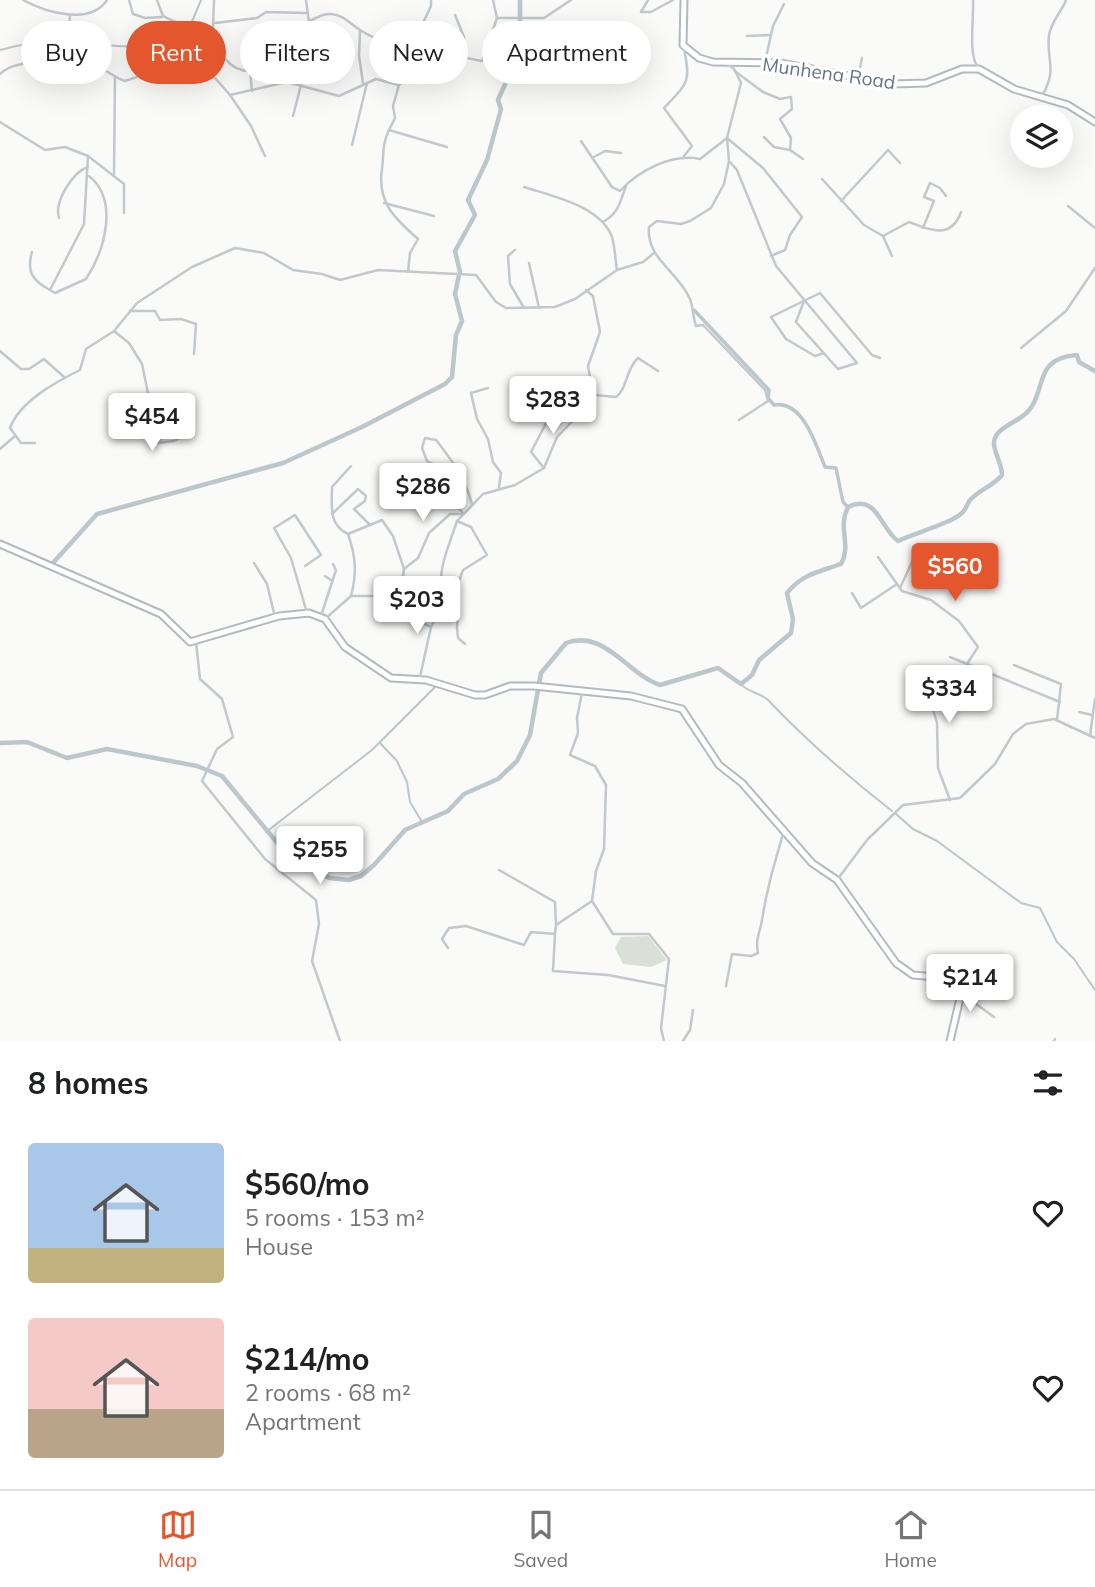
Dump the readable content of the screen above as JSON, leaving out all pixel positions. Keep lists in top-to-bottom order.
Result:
{
  "streets": {
    "street": ["Munhena Road"]
  },
  "page": {
    "chip": [
      "Buy",
      "Rent",
      "Filters",
      "New",
      "Apartment"
    ],
    "price": [
      "$283",
      "$454",
      "$286",
      "$560",
      "$203",
      "$334",
      "$255",
      "$214"
    ],
    "heading": "8 homes",
    "list": [
      {
        "name": "$560/mo",
        "note": "5 rooms · 153 m² · House"
      },
      {
        "name": "$214/mo",
        "note": "2 rooms · 68 m² · Apartment"
      }
    ],
    "tabs": ["Map", "Saved", "Home"]
  }
}
